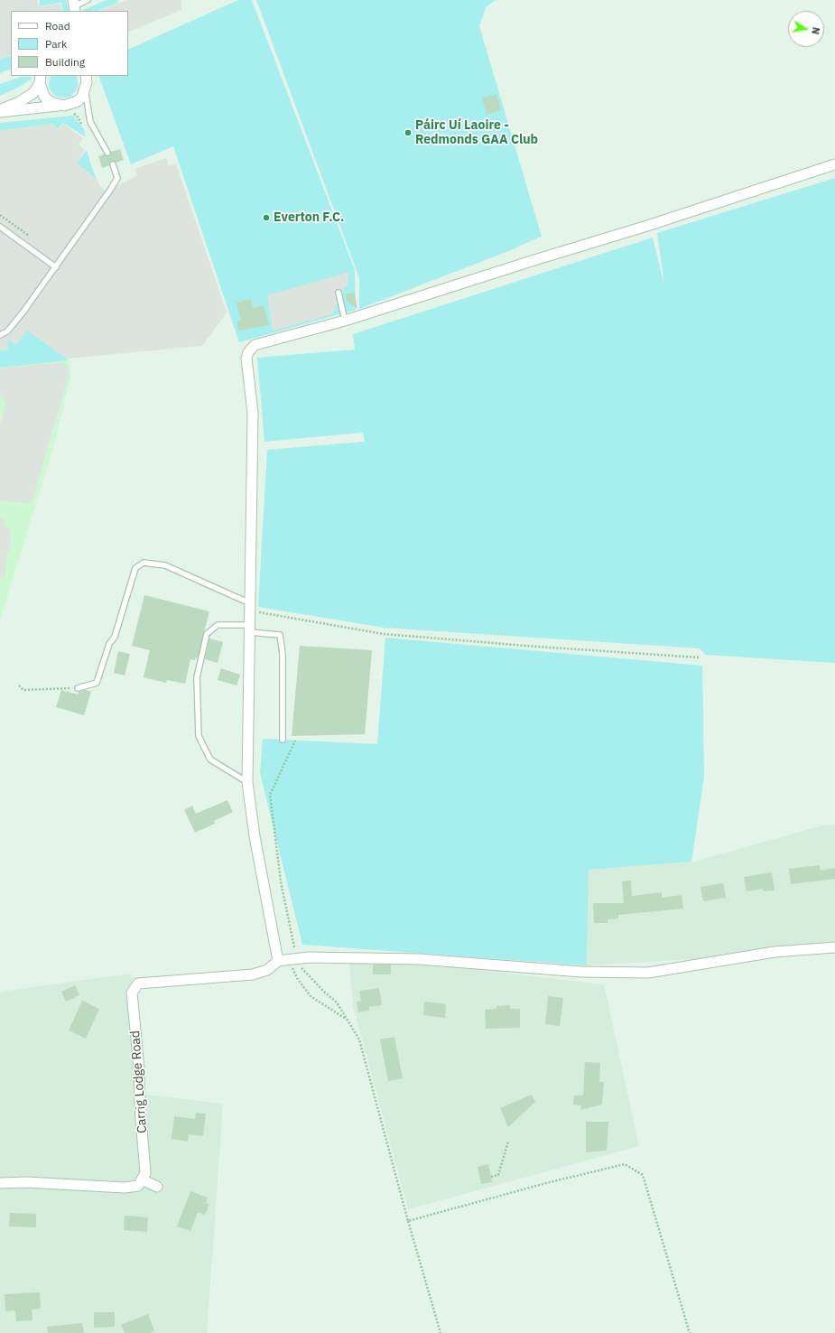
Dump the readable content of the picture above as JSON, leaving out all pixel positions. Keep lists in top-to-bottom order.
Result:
{
  "streets": {
    "street": ["Carrig Lodge Road"]
  },
  "places": ["Páirc Uí Laoire - Redmonds GAA Club", "Everton F.C."],
  "legend": ["Road", "Park", "Building"],
  "north": "right"
}
